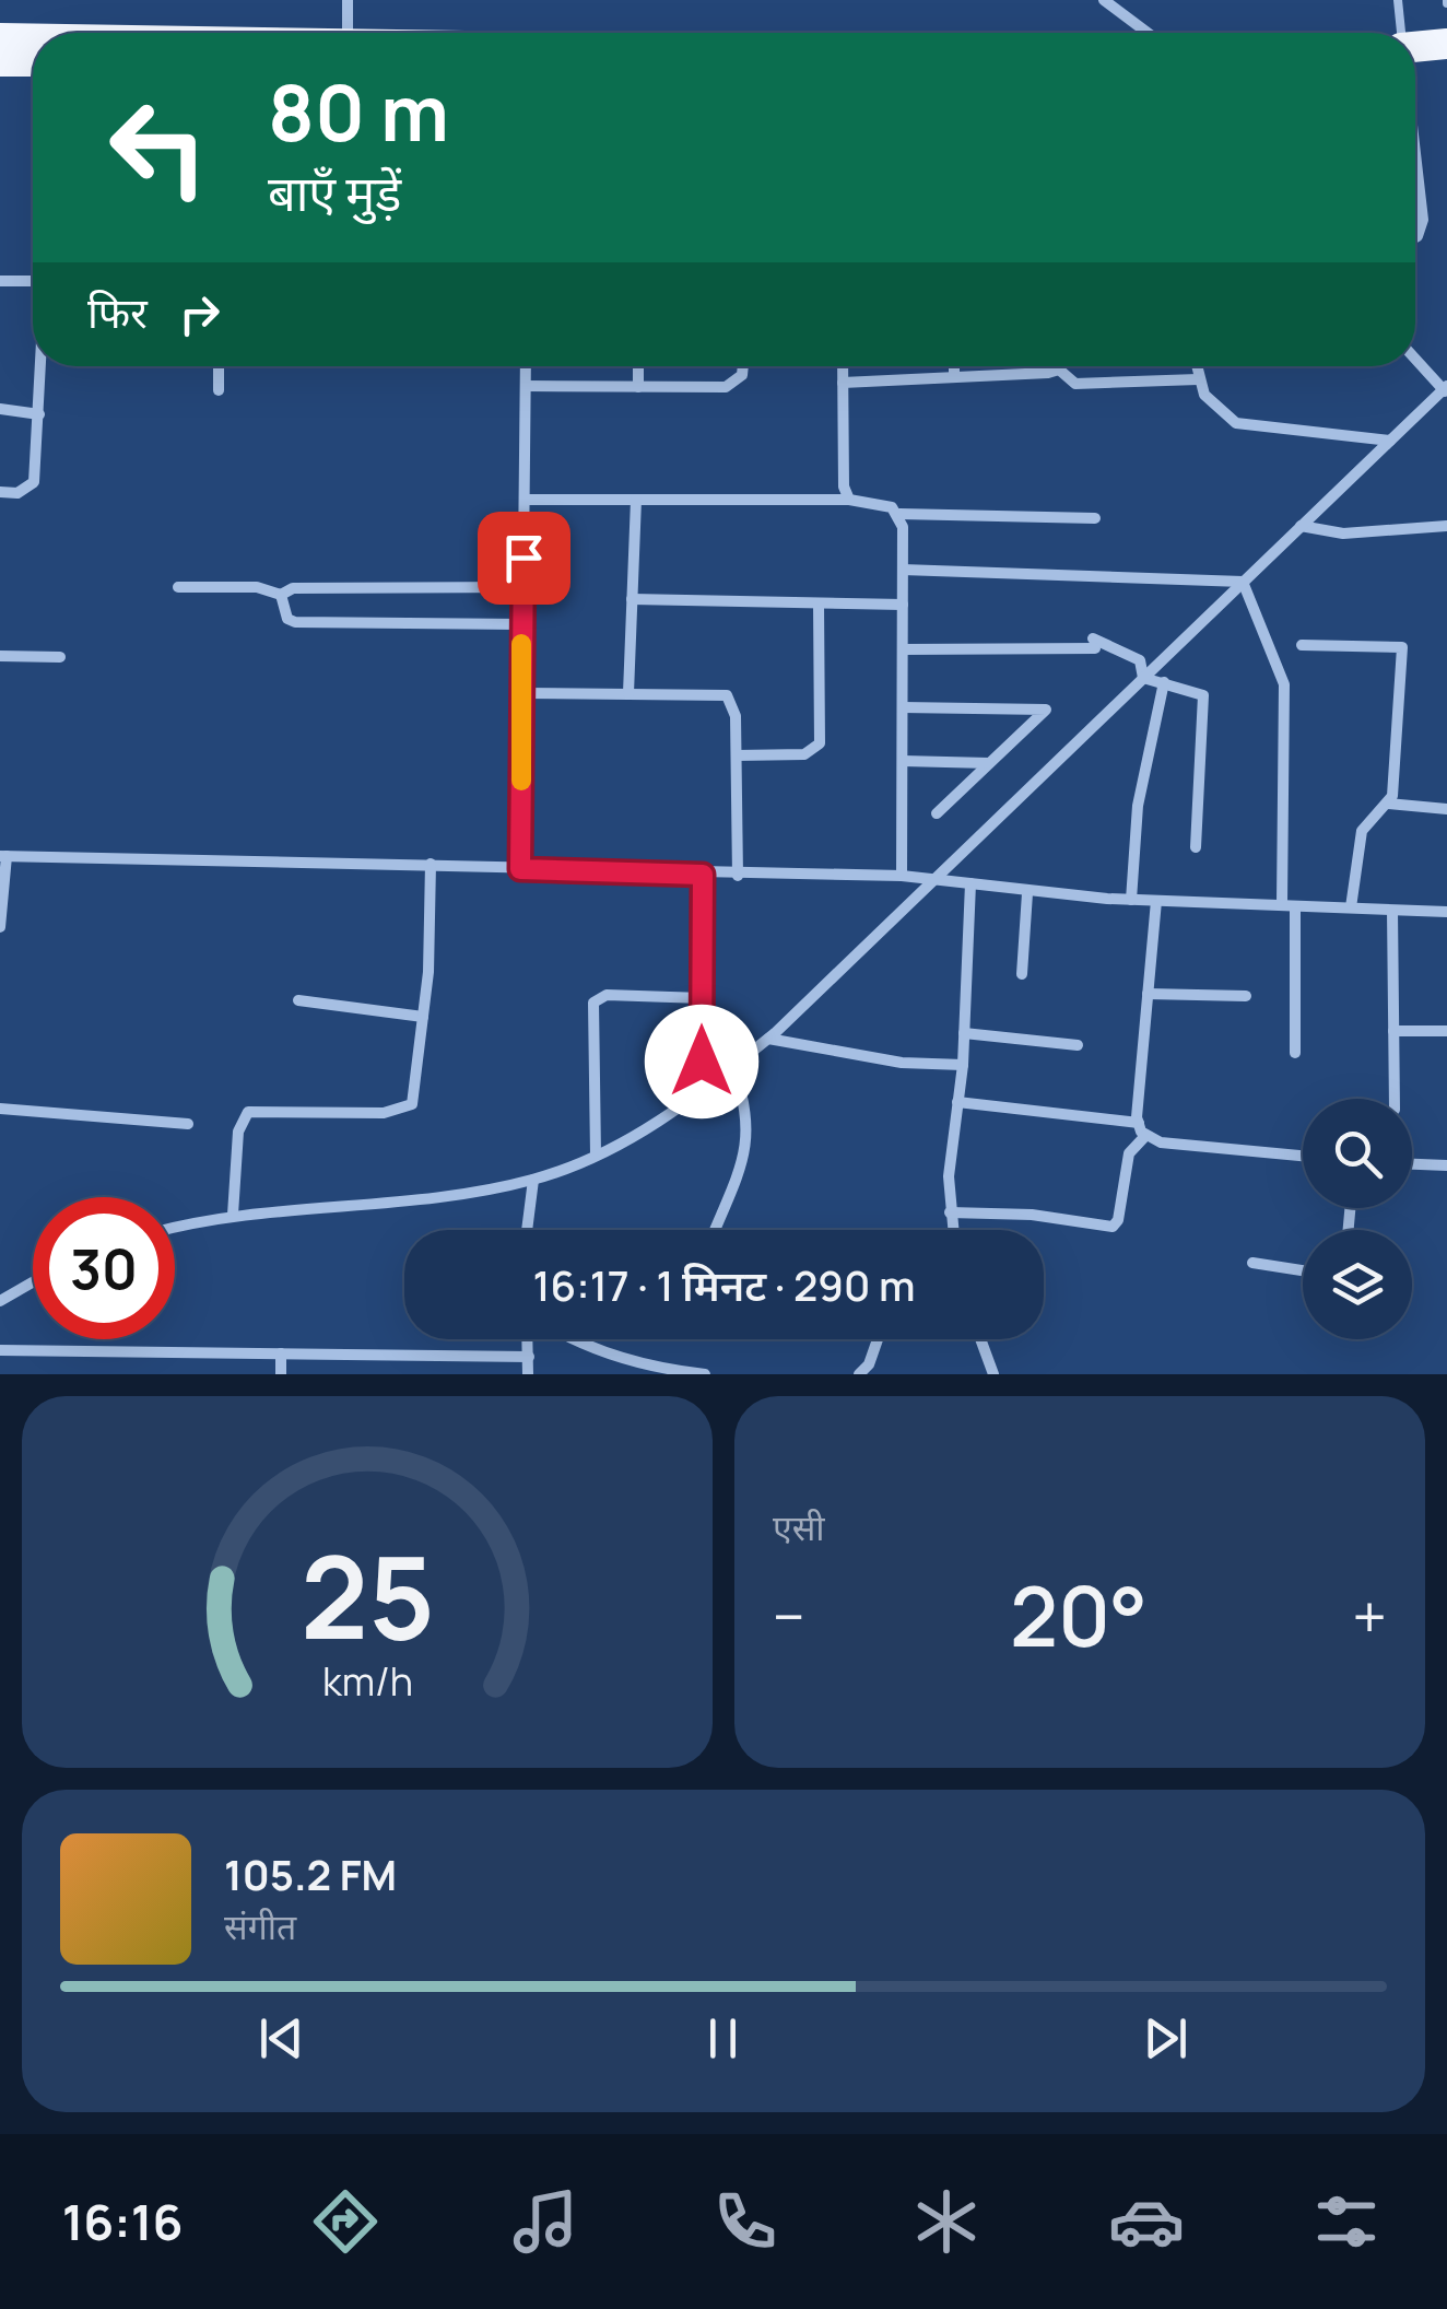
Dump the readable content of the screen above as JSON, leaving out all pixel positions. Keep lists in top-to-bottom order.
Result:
{
  "page": {
    "turn": ["80 m", "बाएँ मुड़ें"],
    "then": "फिर",
    "limit": "30",
    "trip": "16:17 · 1 मिनट · 290 m",
    "tile": "एसी",
    "heat": ["−", "20°", "+"],
    "song": ["105.2 FM", "संगीत"],
    "tabs": "16:16",
    "gauge": ["25", "km/h"]
  }
}
